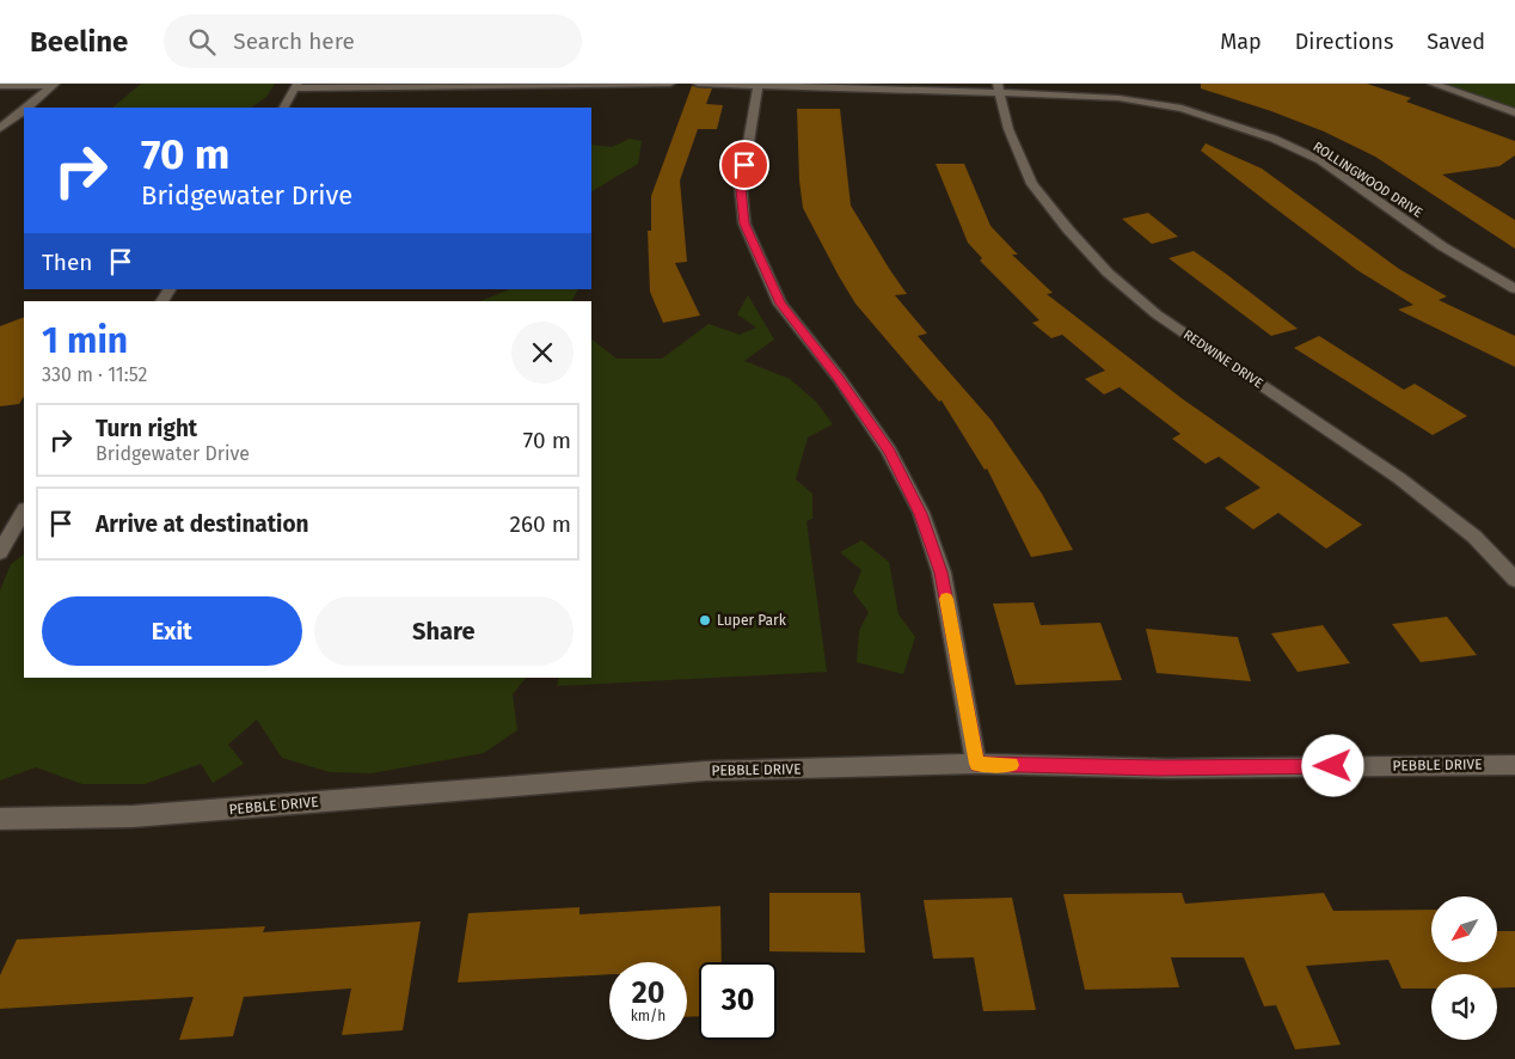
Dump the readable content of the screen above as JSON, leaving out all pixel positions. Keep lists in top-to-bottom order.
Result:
{
  "streets": {
    "street": ["ROLLINGWOOD DRIVE", "REDWINE DRIVE", "PEBBLE DRIVE"]
  },
  "crossings": [
    ["ROLLINGWOOD DRIVE", "REDWINE DRIVE"]
  ],
  "places": ["Luper Park"],
  "north": "bottom left",
  "page": {
    "header": "Beeline",
    "search": "Search here",
    "nav": ["Map", "Directions", "Saved"],
    "turn": ["70 m", "Bridgewater Drive"],
    "then": "Then",
    "heading": ["1 min", "330 m · 11:52"],
    "list": [
      {
        "name": "Turn right",
        "note": "Bridgewater Drive",
        "value": "70 m"
      },
      {
        "name": "Arrive at destination",
        "value": "260 m"
      }
    ],
    "buttons": ["Exit", "Share"],
    "speed": "20 km/h",
    "limit": "30"
  }
}
